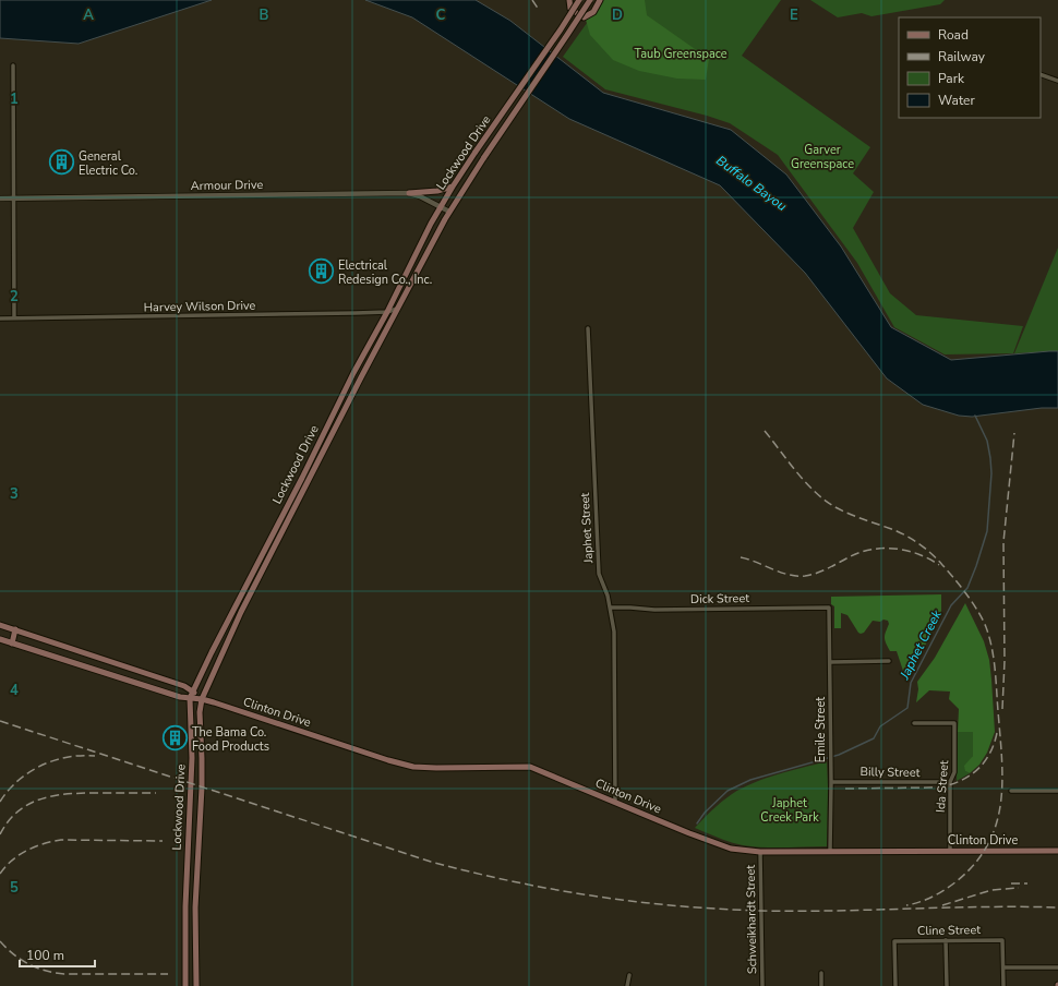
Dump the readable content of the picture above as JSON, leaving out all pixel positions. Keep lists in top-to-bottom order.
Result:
{
  "streets": {
    "main road": ["Lockwood Drive", "Clinton Drive"],
    "street": [
      "Armour Drive",
      "Harvey Wilson Drive",
      "Japhet Street",
      "Dick Street",
      "Emile Street",
      "Billy Street",
      "Ida Street",
      "Schweikhardt Street",
      "Cline Street"
    ]
  },
  "crossings": [
    ["Lockwood Drive", "Armour Drive"],
    ["Lockwood Drive", "Harvey Wilson Drive"],
    ["Lockwood Drive", "Clinton Drive"],
    ["Japhet Street", "Dick Street"],
    ["Japhet Street", "Clinton Drive"],
    ["Dick Street", "Emile Street"],
    ["Clinton Drive", "Emile Street"],
    ["Clinton Drive", "Ida Street"],
    ["Clinton Drive", "Schweikhardt Street"],
    ["Emile Street", "Billy Street"],
    ["Billy Street", "Ida Street"]
  ],
  "water": ["Buffalo Bayou", "Japhet Creek"],
  "parks": ["Taub Greenspace", "Garver Greenspace", "Japhet Creek Park"],
  "places": {
    "building": ["General Electric Co.", "Electrical Redesign Co., Inc.", "The Bama Co. Food Products"]
  },
  "legend": [
    "Road",
    "Railway",
    "Park",
    "Water"
  ],
  "scale_bar": "100 m",
  "grid": {
    "columns": [
      "A",
      "B",
      "C",
      "D",
      "E"
    ],
    "rows": [
      "1",
      "2",
      "3",
      "4",
      "5"
    ]
  }
}
